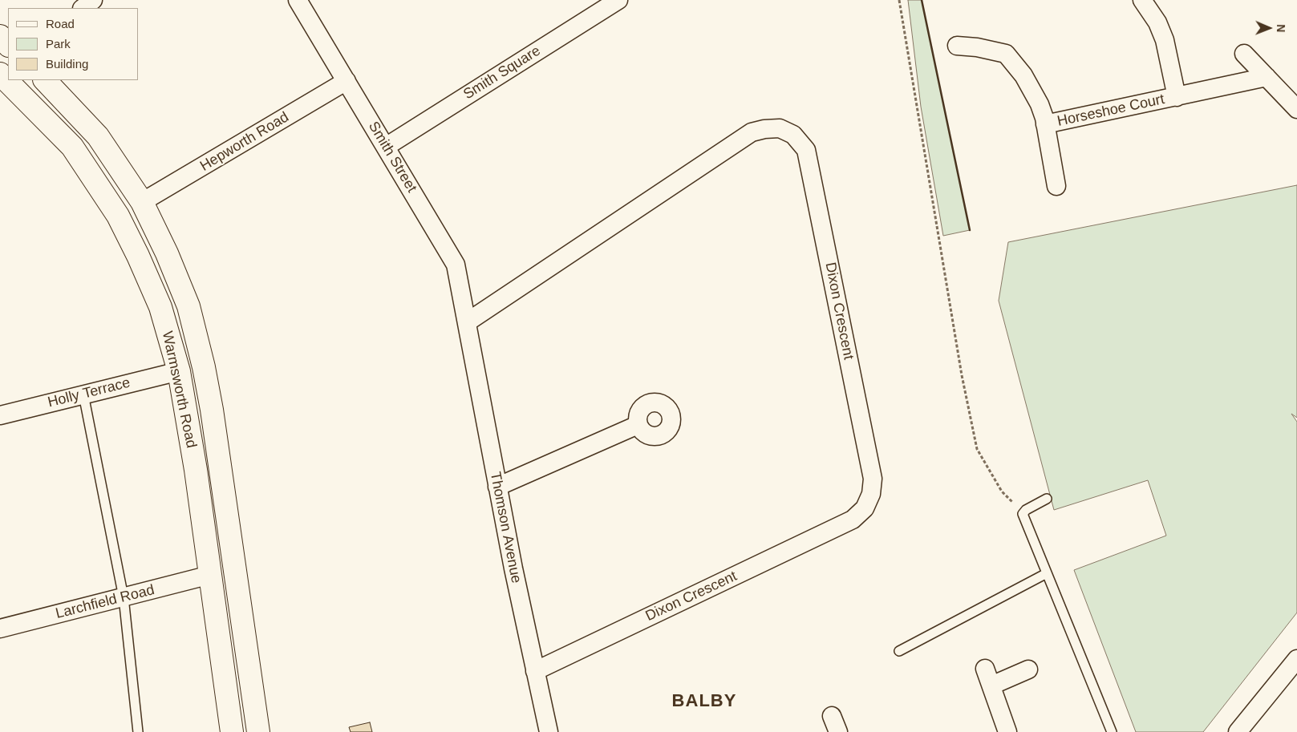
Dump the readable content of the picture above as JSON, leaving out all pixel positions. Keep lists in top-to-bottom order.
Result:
{
  "streets": {
    "main road": ["Warmsworth Road"],
    "street": [
      "Smith Square",
      "Horseshoe Court",
      "Hepworth Road",
      "Smith Street",
      "Dixon Crescent",
      "Holly Terrace",
      "Thomson Avenue",
      "Larchfield Road"
    ]
  },
  "crossings": [
    ["Smith Square", "Smith Street"],
    ["Hepworth Road", "Smith Street"],
    ["Hepworth Road", "Warmsworth Road"],
    ["Smith Street", "Dixon Crescent"],
    ["Smith Street", "Thomson Avenue"],
    ["Dixon Crescent", "Thomson Avenue"],
    ["Warmsworth Road", "Holly Terrace"],
    ["Warmsworth Road", "Larchfield Road"]
  ],
  "districts": ["BALBY"],
  "legend": ["Road", "Park", "Building"],
  "north": "right"
}
